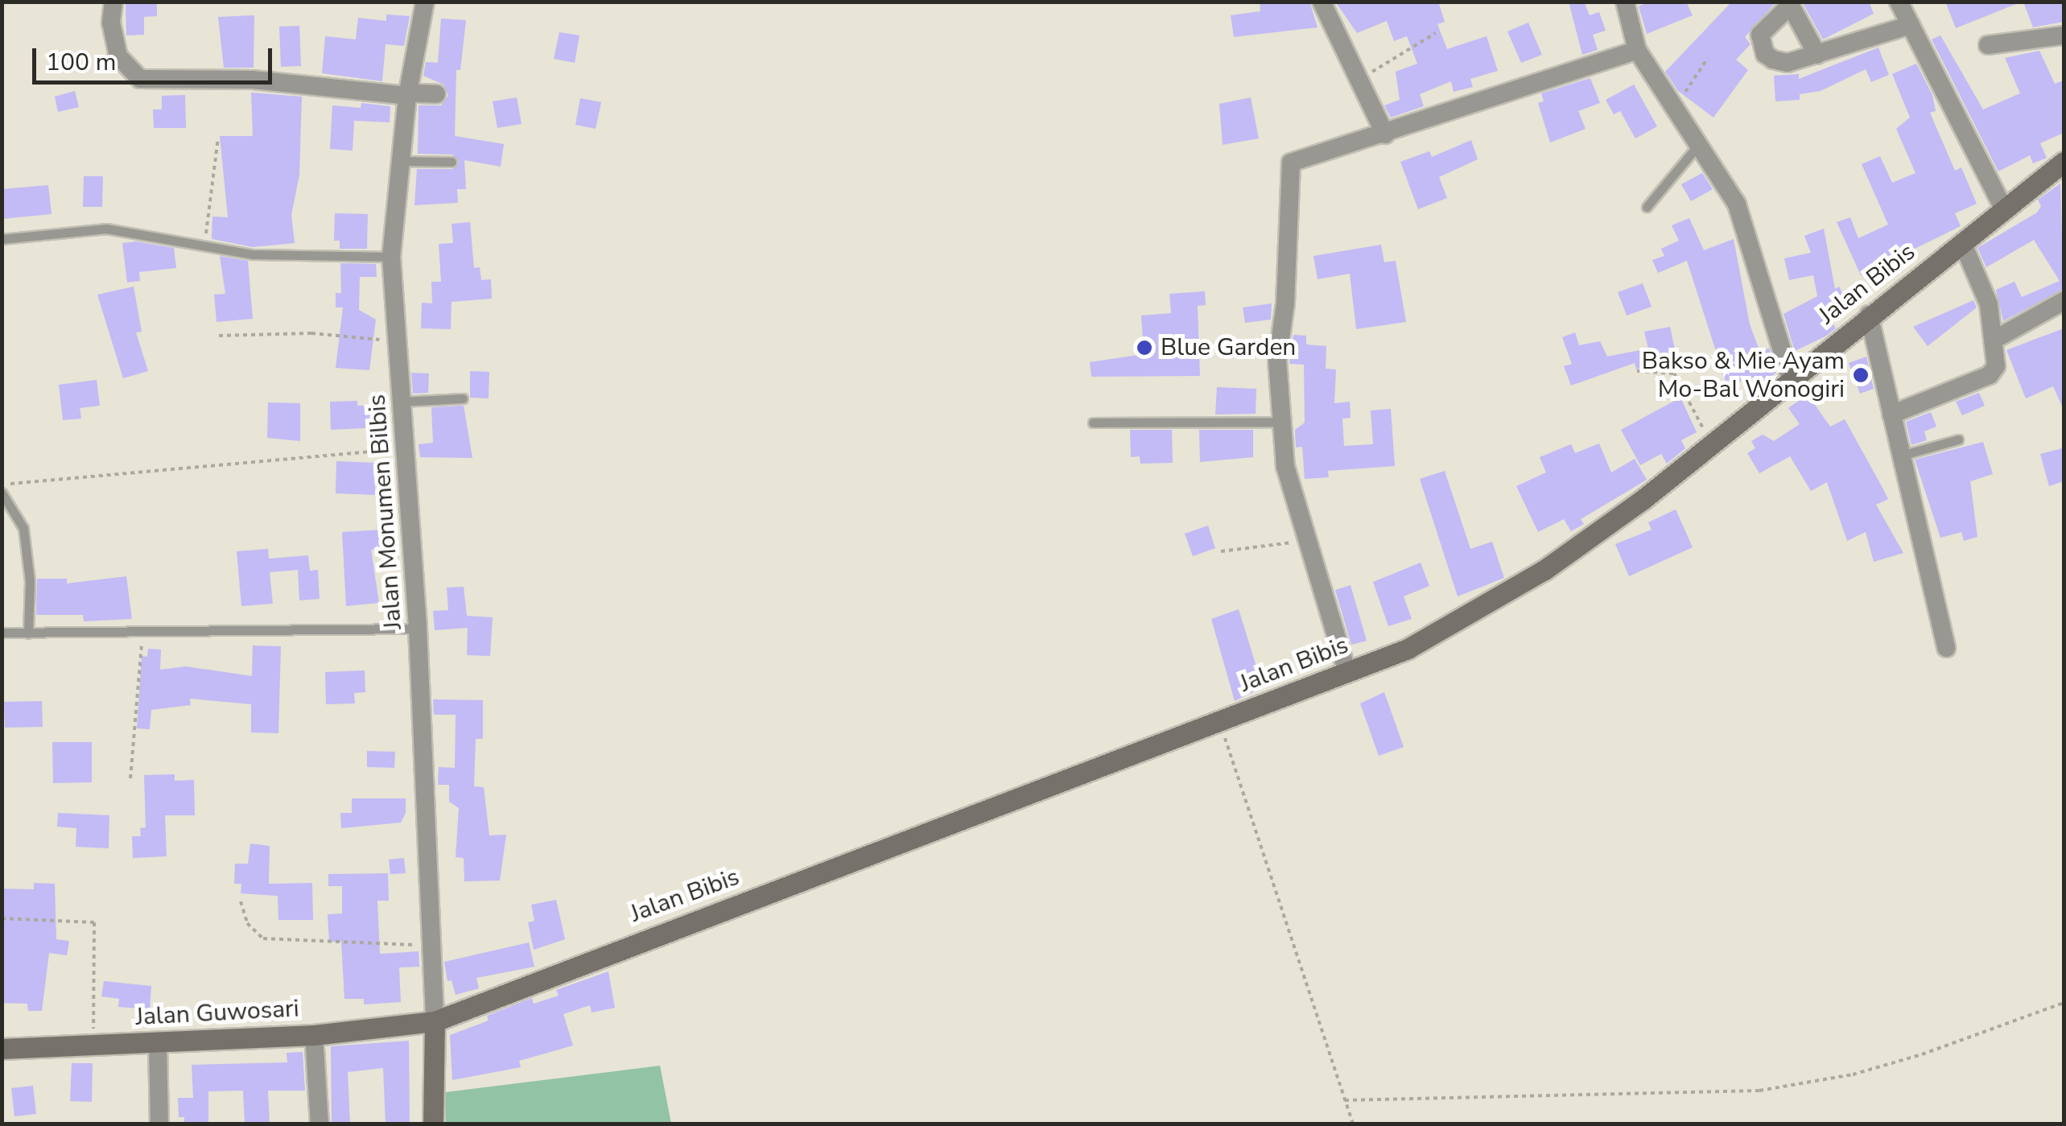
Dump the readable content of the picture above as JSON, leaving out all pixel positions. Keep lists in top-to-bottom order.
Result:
{
  "streets": {
    "main road": ["Jalan Bibis", "Jalan Guwosari"],
    "street": ["Jalan Monumen Bilbis"]
  },
  "crossings": [
    ["Jalan Bibis", "Jalan Monumen Bilbis"],
    ["Jalan Bibis", "Jalan Guwosari"],
    ["Jalan Monumen Bilbis", "Jalan Guwosari"]
  ],
  "places": ["Blue Garden", "Bakso & Mie Ayam Mo-Bal Wonogiri"],
  "scale_bar": "100 m"
}
